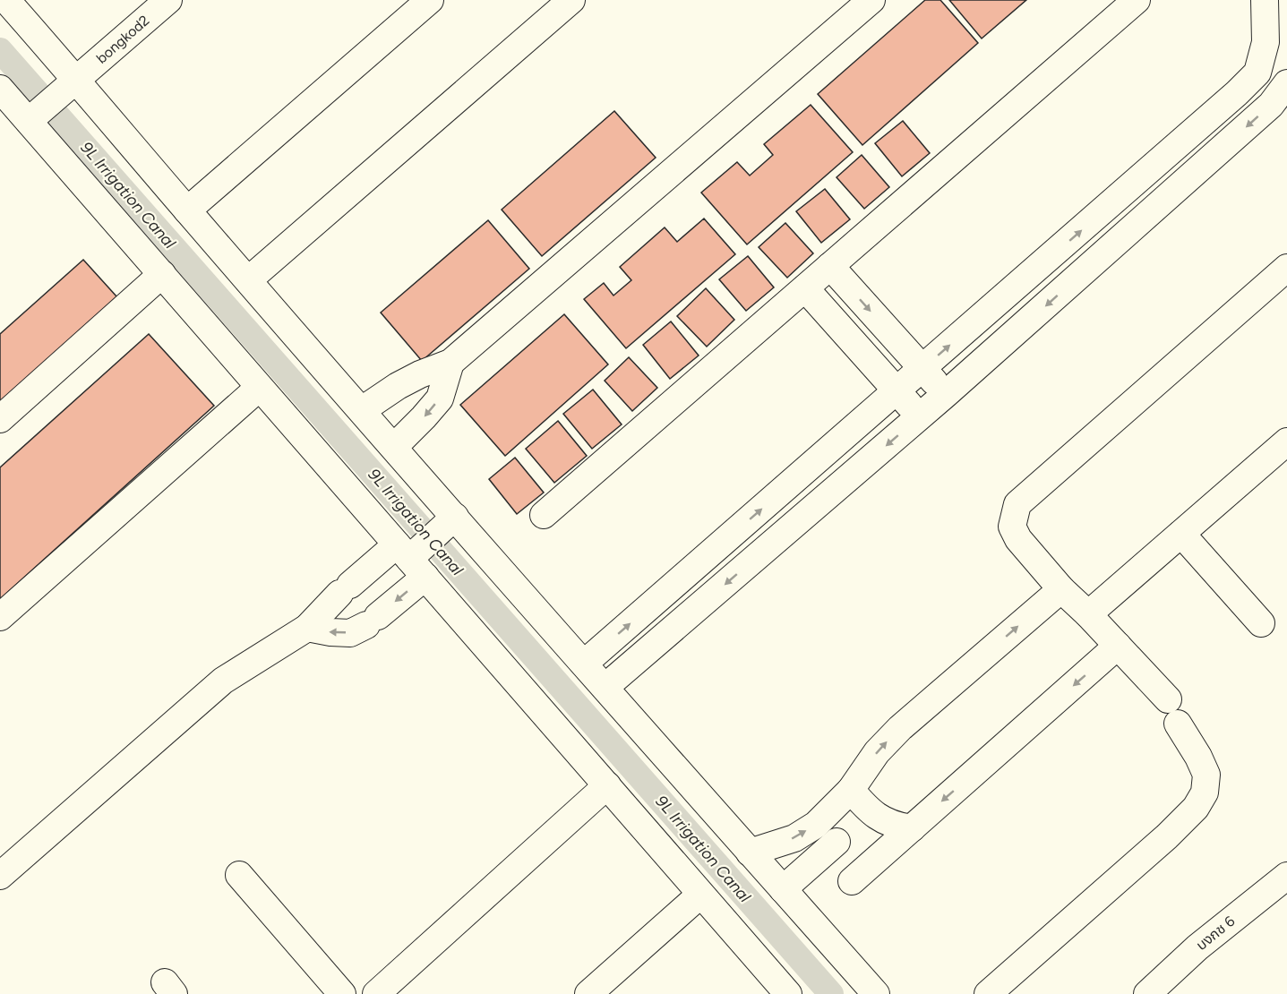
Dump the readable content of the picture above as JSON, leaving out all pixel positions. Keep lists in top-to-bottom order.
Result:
{
  "streets": {
    "street": ["bongkod2", "บงกช 6"]
  },
  "water": ["9L Irrigation Canal"]
}
